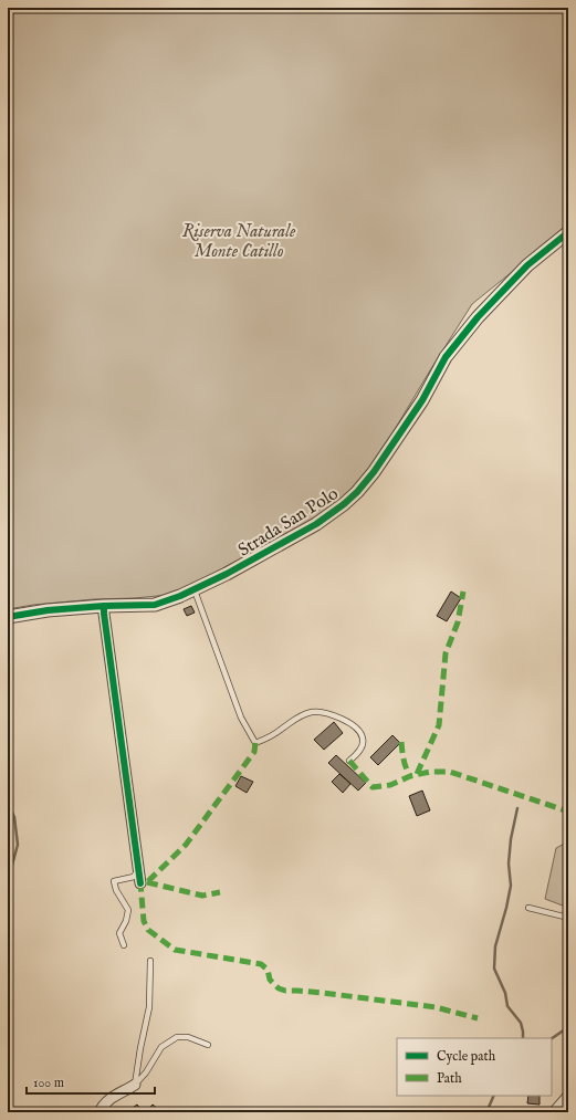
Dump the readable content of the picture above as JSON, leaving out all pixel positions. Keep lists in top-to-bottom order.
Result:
{
  "streets": {
    "street": ["Strada San Polo"]
  },
  "parks": ["Riserva Naturale Monte Catillo"],
  "legend": ["Cycle path", "Path"],
  "scale_bar": "100 m"
}
